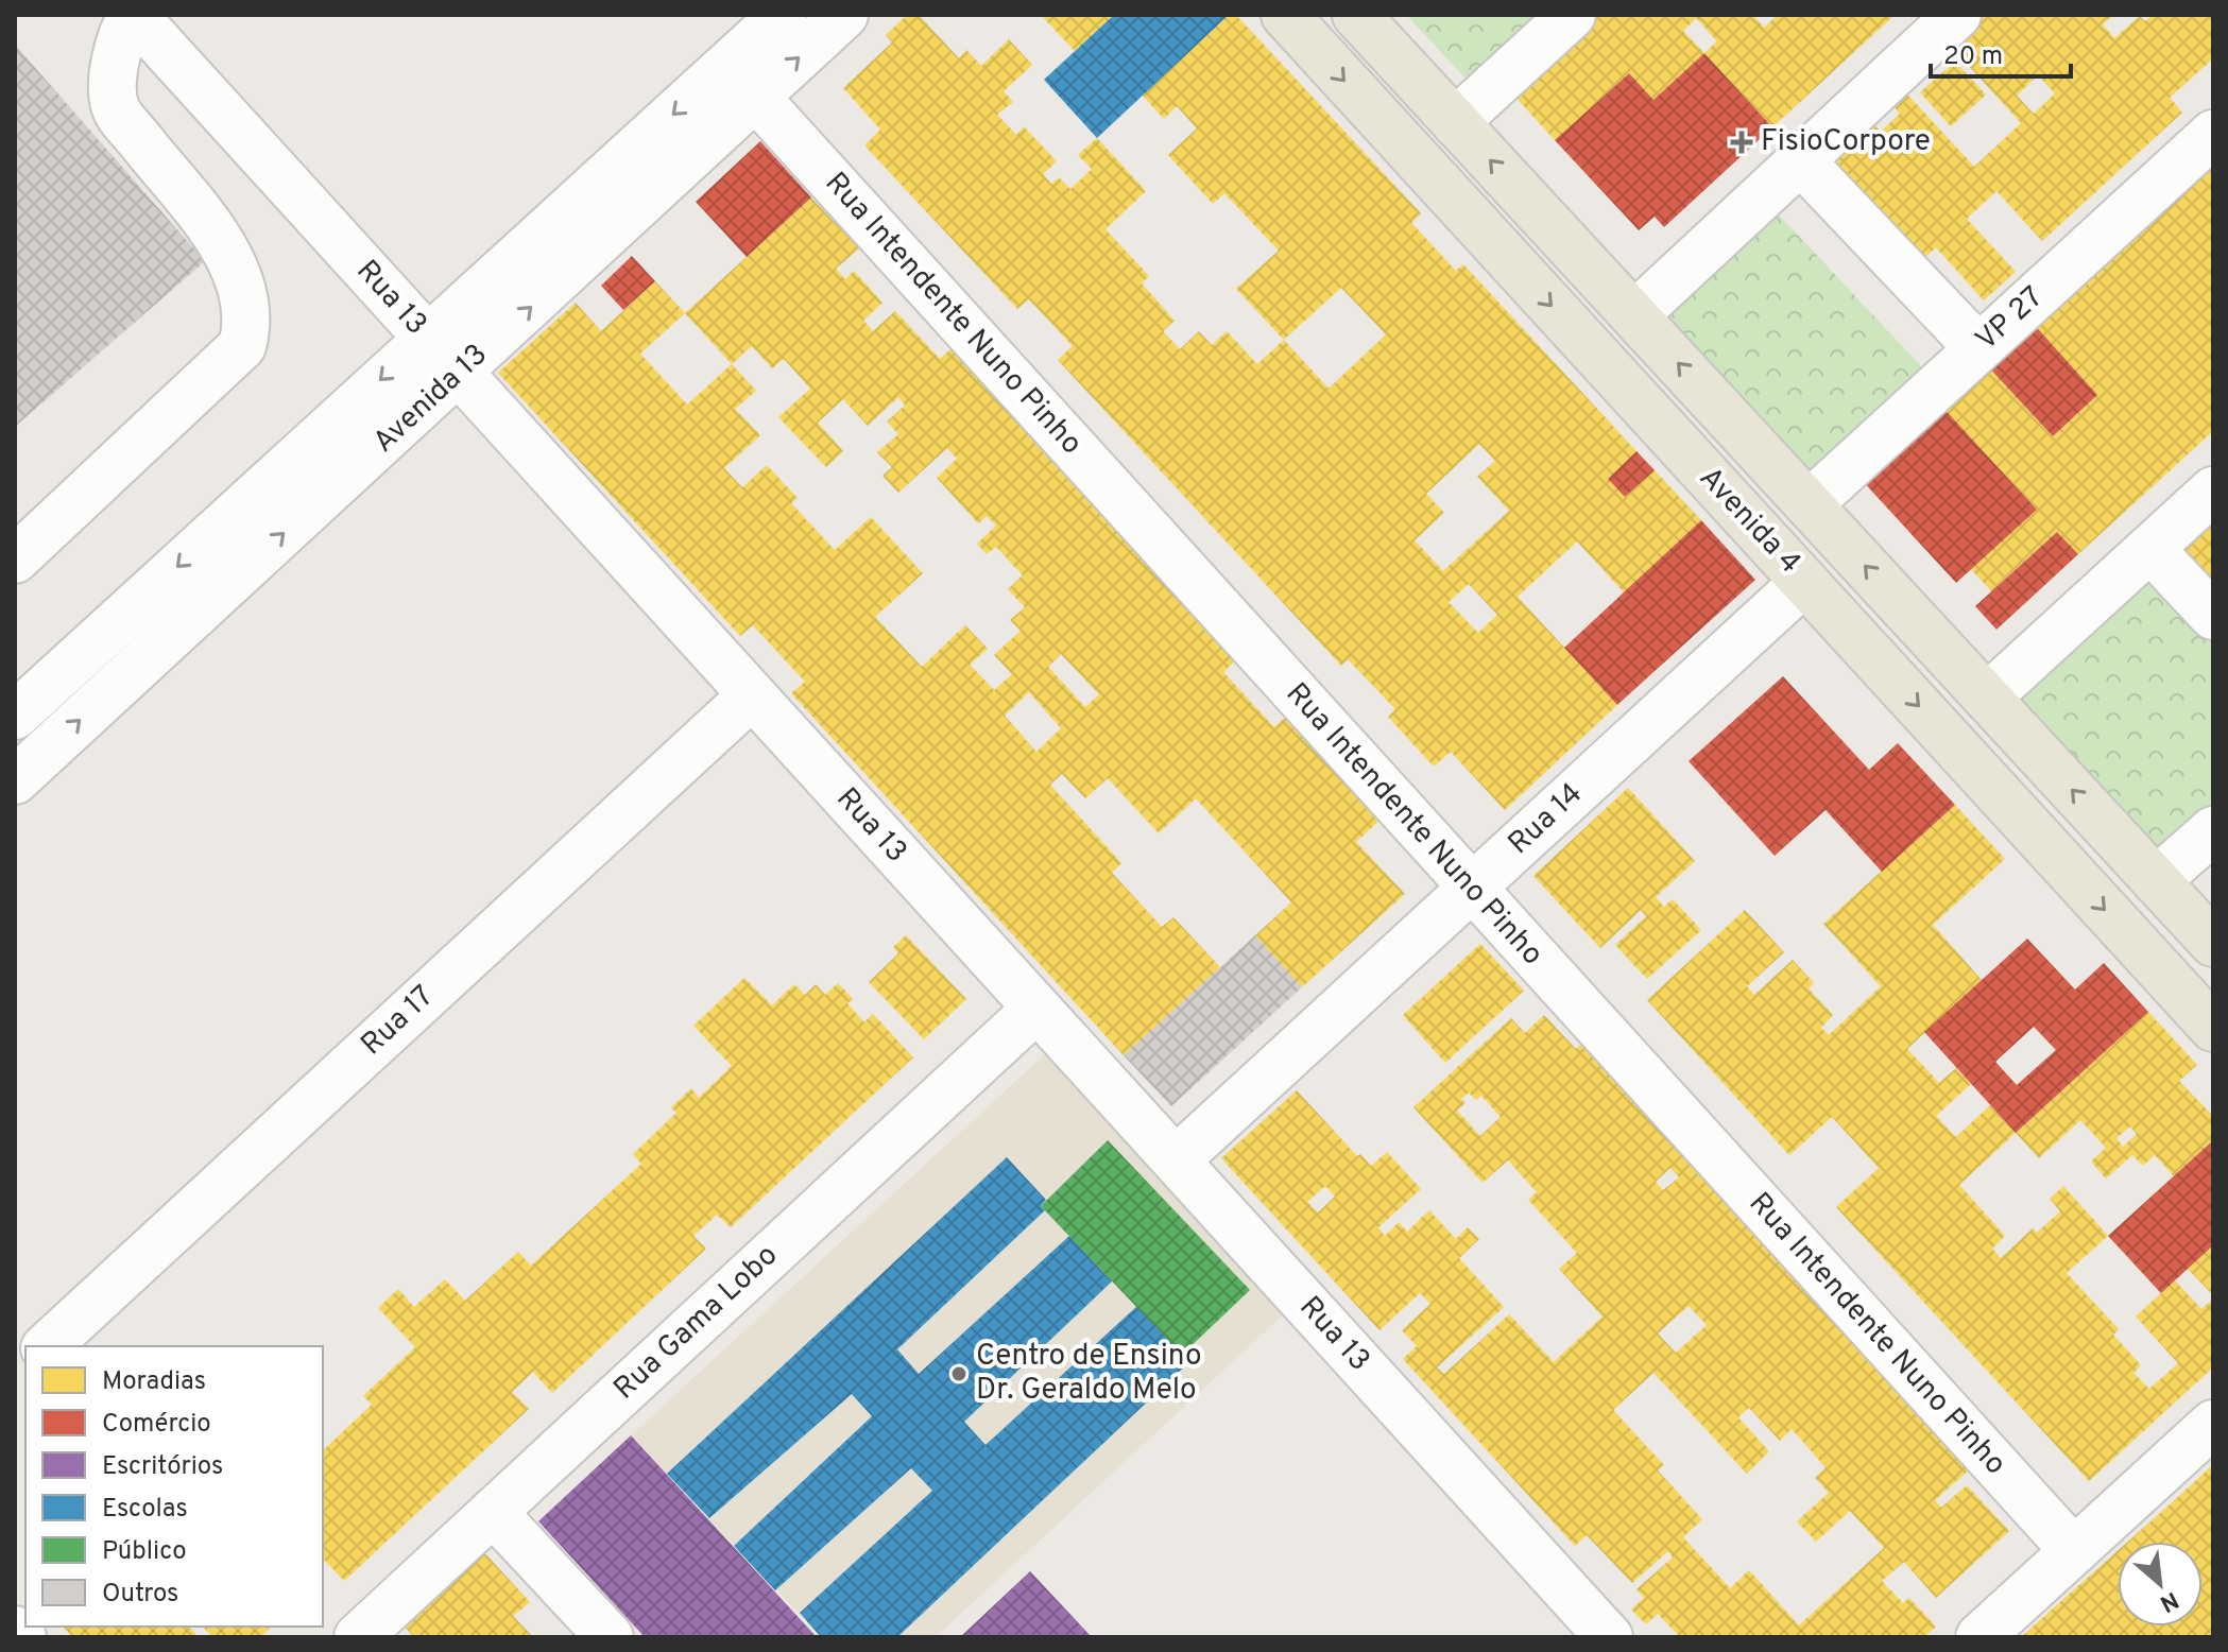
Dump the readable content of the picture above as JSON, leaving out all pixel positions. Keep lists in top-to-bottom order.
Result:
{
  "streets": {
    "main road": ["Avenida 4"],
    "street": [
      "Rua 13",
      "Rua Intendente Nuno Pinho",
      "VP 27",
      "Avenida 13",
      "Rua 14",
      "Rua 17",
      "Rua Gama Lobo"
    ]
  },
  "crossings": [
    ["Rua 13", "Avenida 13"],
    ["Rua 13", "Rua 14"],
    ["Rua 13", "Rua 17"],
    ["Rua 13", "Rua Gama Lobo"],
    ["Rua Intendente Nuno Pinho", "Avenida 13"],
    ["Rua Intendente Nuno Pinho", "Rua 14"],
    ["VP 27", "Avenida 4"],
    ["Avenida 4", "Rua 14"]
  ],
  "places": {
    "health": ["FisioCorpore"],
    "other": ["Centro de Ensino Dr. Geraldo Melo"]
  },
  "legend": [
    "Moradias",
    "Comércio",
    "Escritórios",
    "Escolas",
    "Público",
    "Outros"
  ],
  "scale_bar": "20 m",
  "north": "bottom right"
}
